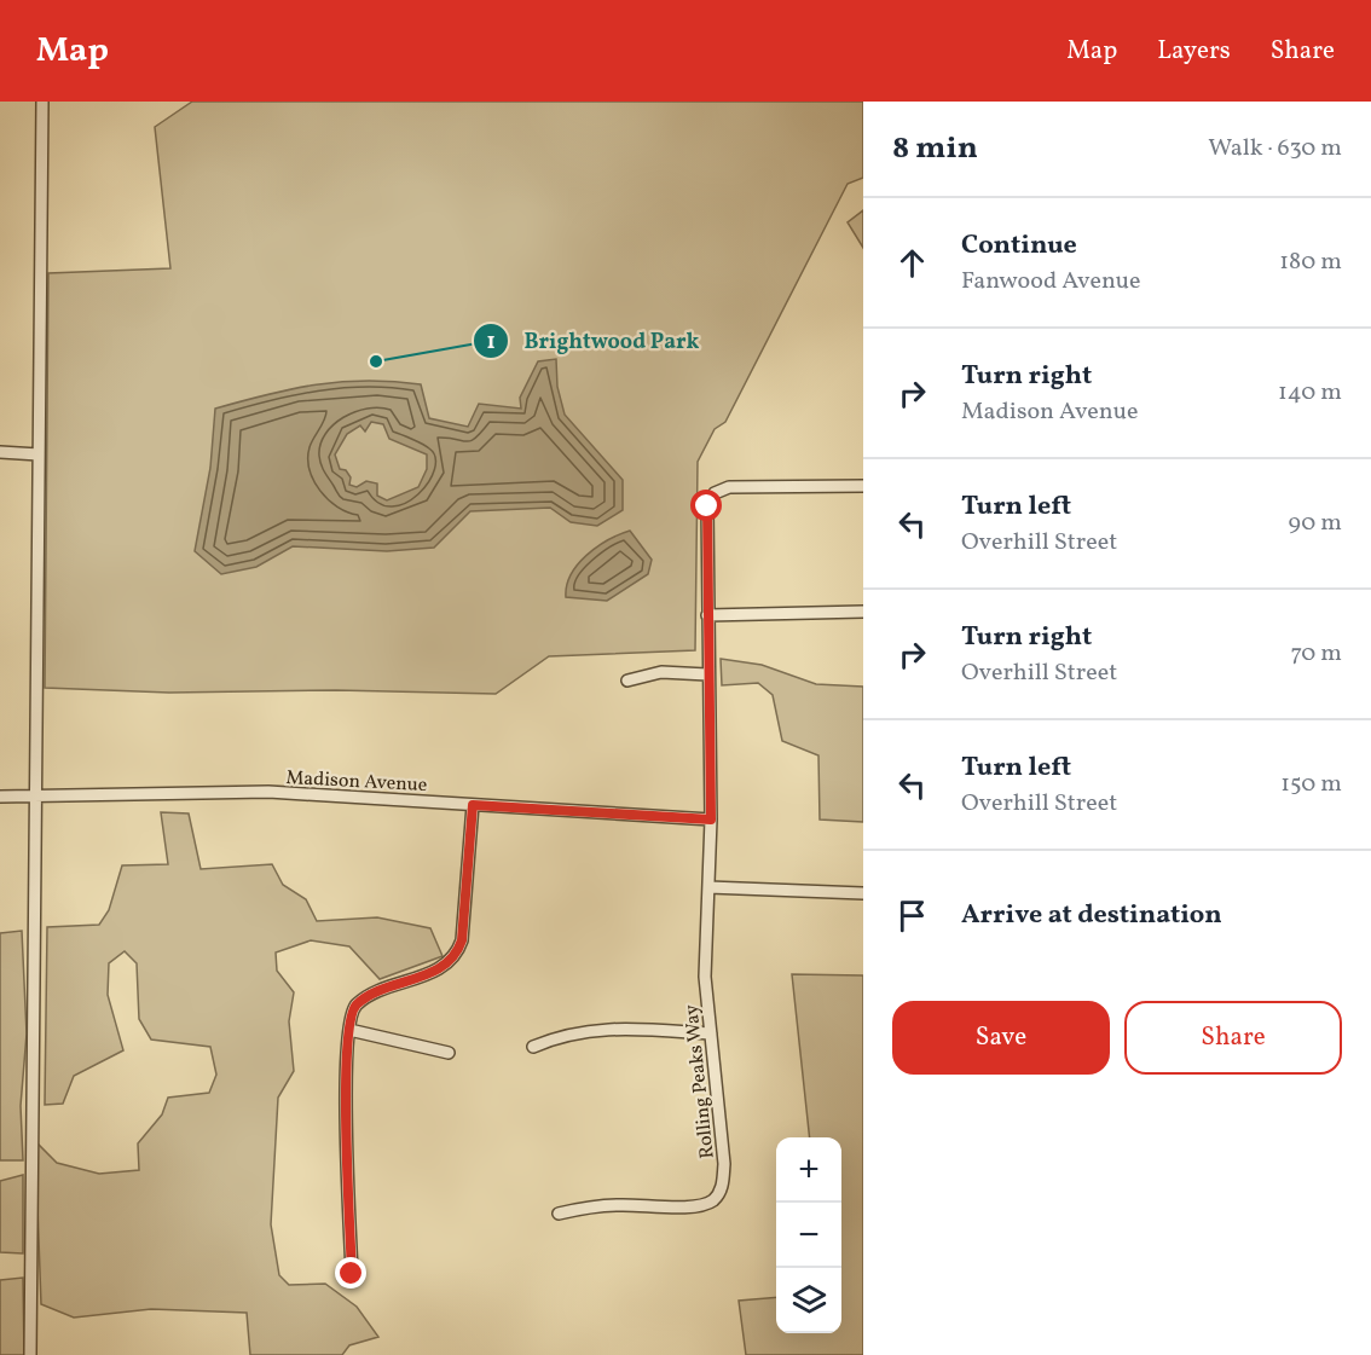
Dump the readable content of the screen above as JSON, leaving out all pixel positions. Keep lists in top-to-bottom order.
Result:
{
  "streets": {
    "street": ["Madison Avenue", "Rolling Peaks Way"]
  },
  "crossings": [
    ["Madison Avenue", "Rolling Peaks Way"]
  ],
  "places": ["Brightwood Park"],
  "page": {
    "header": "Map",
    "nav": ["Map", "Layers", "Share"],
    "heading": ["8 min", "Walk · 630 m"],
    "list": [
      ["Continue", "Fanwood Avenue", "180 m"],
      ["Turn right", "Madison Avenue", "140 m"],
      ["Turn left", "Overhill Street", "90 m"],
      ["Turn right", "Overhill Street", "70 m"],
      ["Turn left", "Overhill Street", "150 m"],
      "Arrive at destination"
    ],
    "buttons": ["Save", "Share"],
    "map_buttons": ["+", "−"]
  }
}
